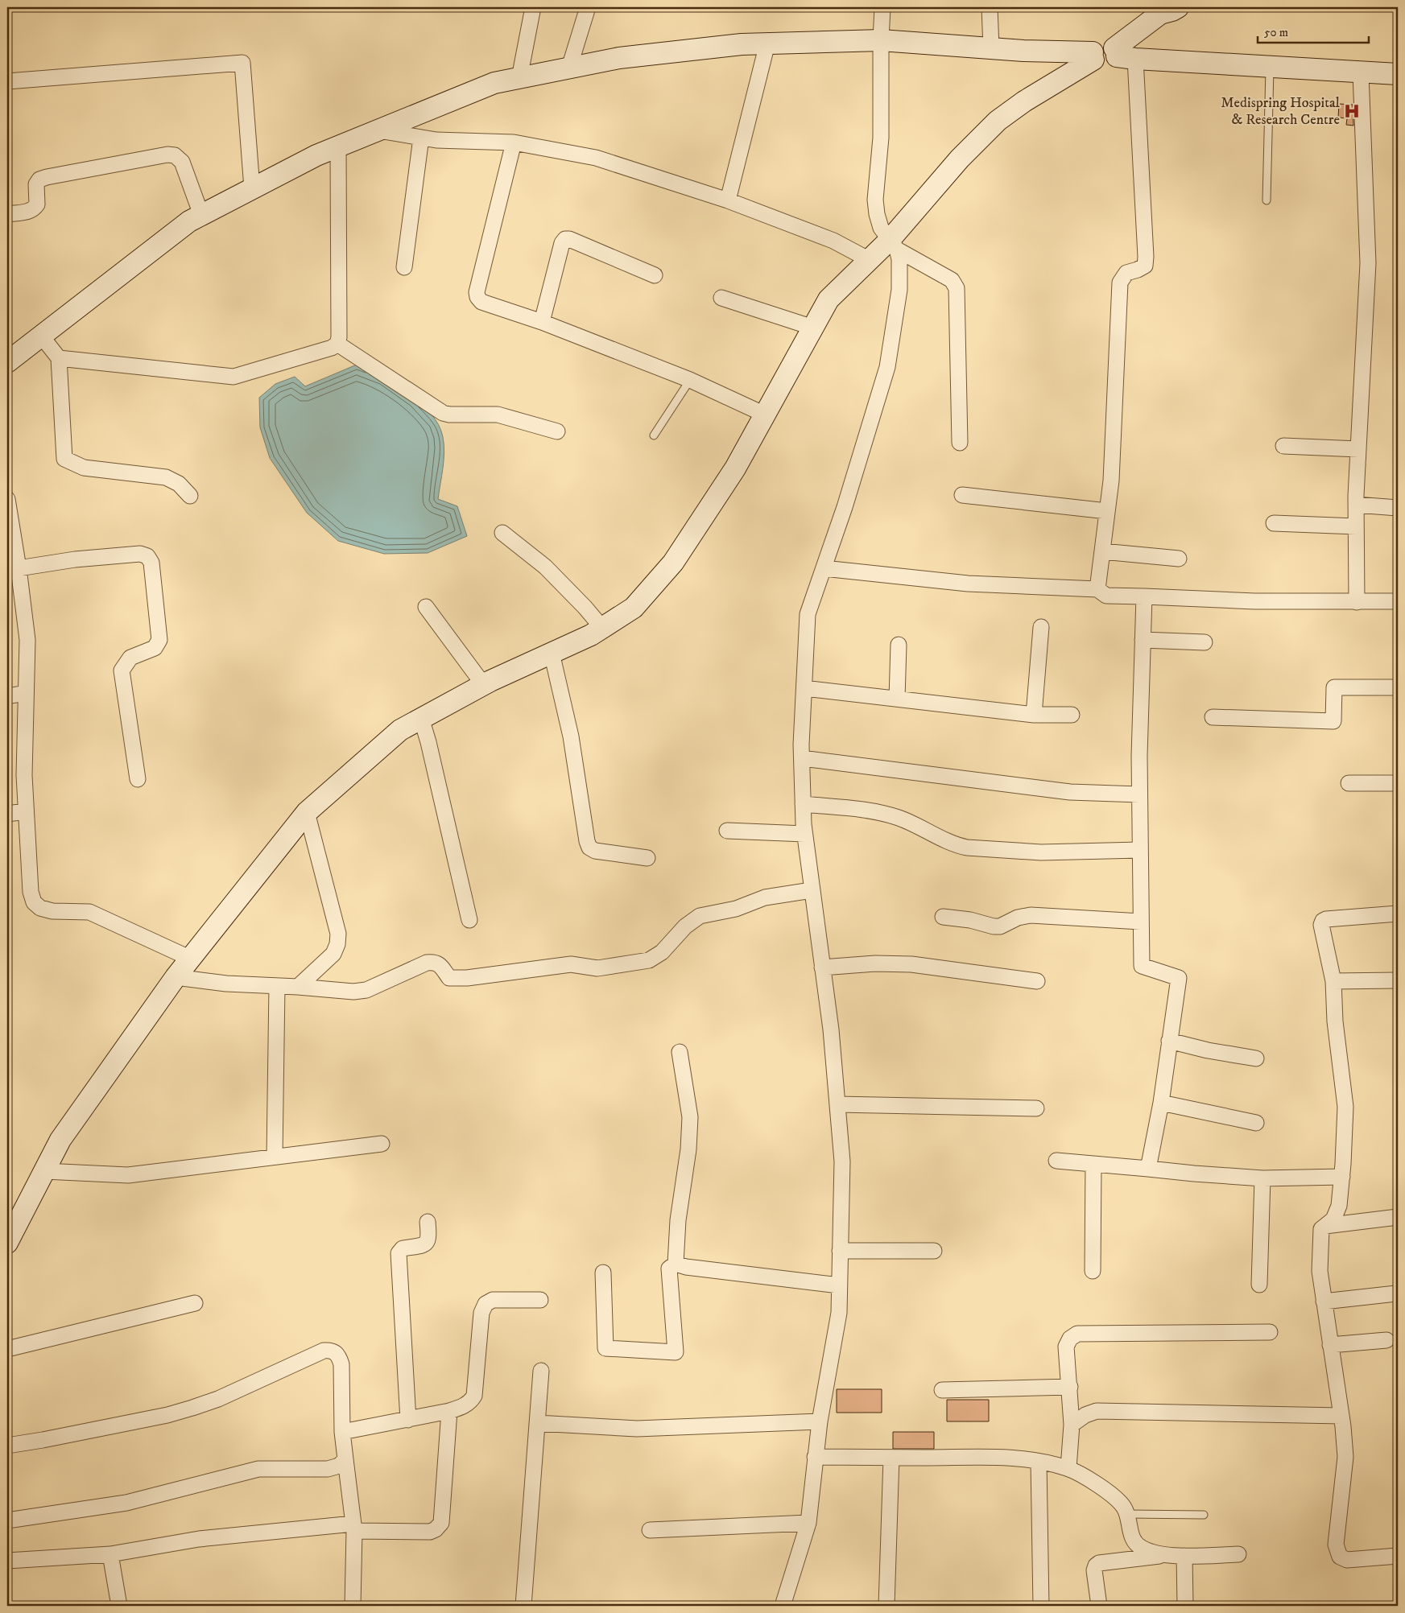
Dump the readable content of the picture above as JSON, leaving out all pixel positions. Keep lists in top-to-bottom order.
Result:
{
  "places": {
    "hospital": ["Medispring Hospital & Research Centre"]
  },
  "scale_bar": "50 m"
}
